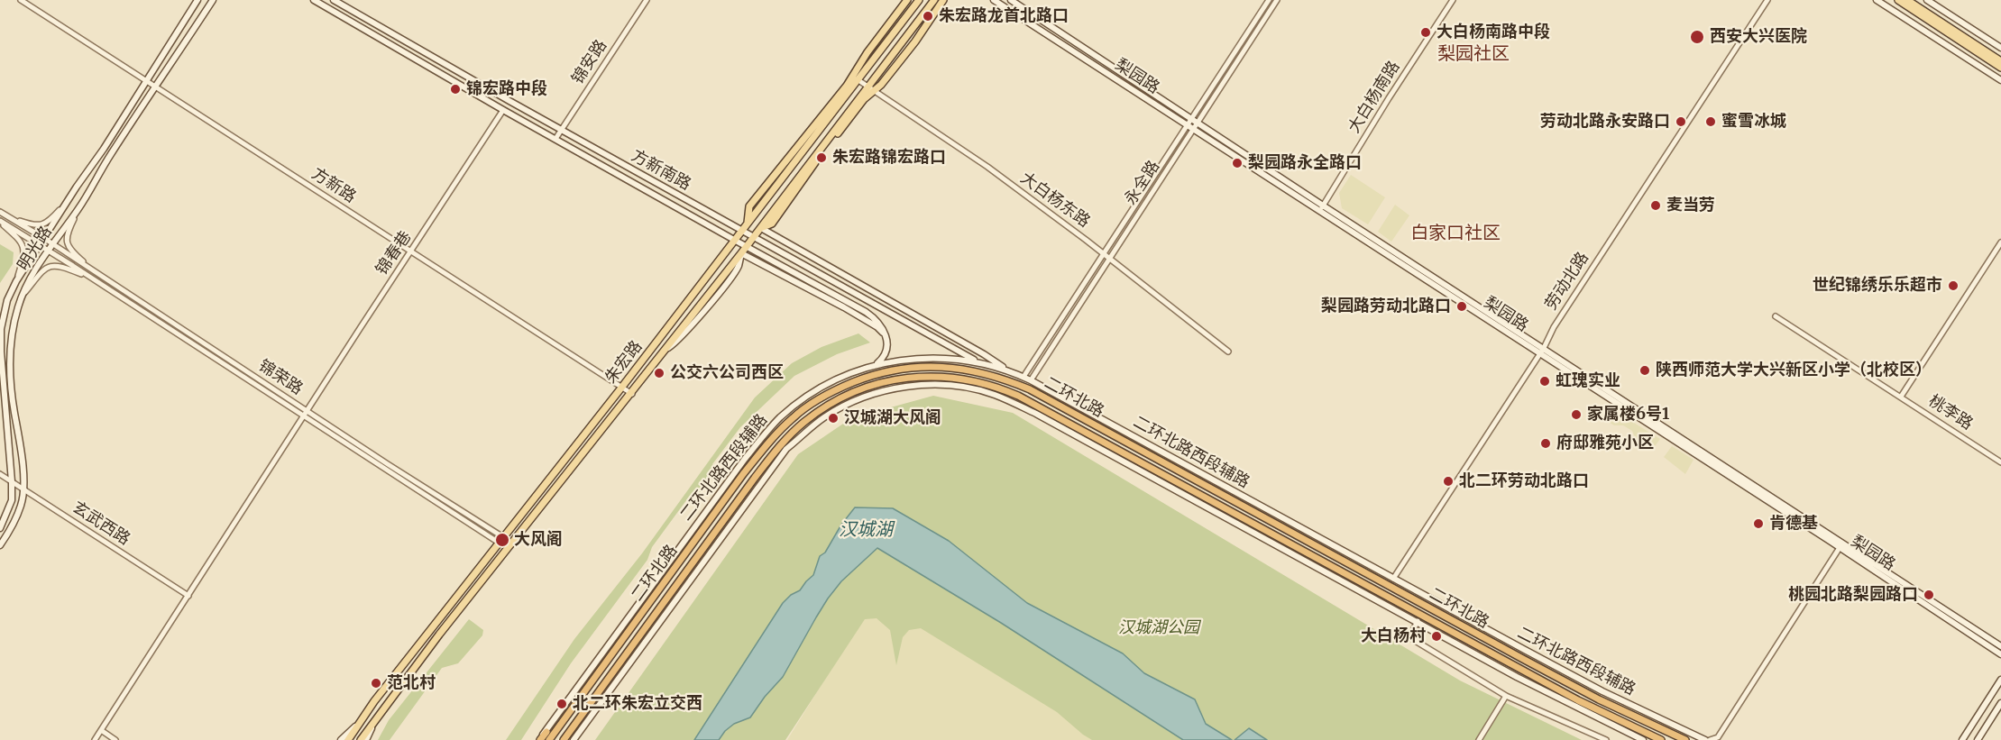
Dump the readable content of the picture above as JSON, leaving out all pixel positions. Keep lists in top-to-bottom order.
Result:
{
  "streets": {
    "highway": ["二环北路"],
    "main road": [
      "梨园路",
      "方新南路",
      "明光路",
      "朱宏路",
      "二环北路西段辅路"
    ],
    "street": [
      "锦安路",
      "大白杨南路",
      "永全路",
      "方新路",
      "大白杨东路",
      "锦春巷",
      "劳动北路",
      "锦荣路",
      "桃李路",
      "玄武西路"
    ]
  },
  "crossings": [
    ["锦安路", "方新南路"],
    ["梨园路", "大白杨南路"],
    ["梨园路", "永全路"],
    ["梨园路", "劳动北路"],
    ["方新南路", "锦春巷"],
    ["方新南路", "朱宏路"],
    ["方新南路", "二环北路西段辅路"],
    ["永全路", "大白杨东路"],
    ["永全路", "二环北路西段辅路"],
    ["方新路", "明光路"],
    ["方新路", "锦春巷"],
    ["方新路", "朱宏路"],
    ["大白杨东路", "朱宏路"],
    ["明光路", "锦荣路"],
    ["明光路", "玄武西路"],
    ["锦春巷", "锦荣路"],
    ["劳动北路", "二环北路西段辅路"],
    ["朱宏路", "锦荣路"]
  ],
  "districts": ["梨园社区", "白家口社区"],
  "water": ["汉城湖"],
  "parks": ["汉城湖公园"],
  "places": [
    "朱宏路龙首北路口",
    "大白杨南路中段",
    "西安大兴医院",
    "锦宏路中段",
    "劳动北路永安路口",
    "蜜雪冰城",
    "朱宏路锦宏路口",
    "梨园路永全路口",
    "麦当劳",
    "世纪锦绣乐乐超市",
    "梨园路劳动北路口",
    "陕西师范大学大兴新区小学（北校区）",
    "公交六公司西区",
    "虹瑰实业",
    "家属楼6号1",
    "汉城湖大风阁",
    "府邸雅苑小区",
    "北二环劳动北路口",
    "肯德基",
    "大风阁",
    "桃园北路梨园路口",
    "大白杨村",
    "范北村",
    "北二环朱宏立交西"
  ]
}
